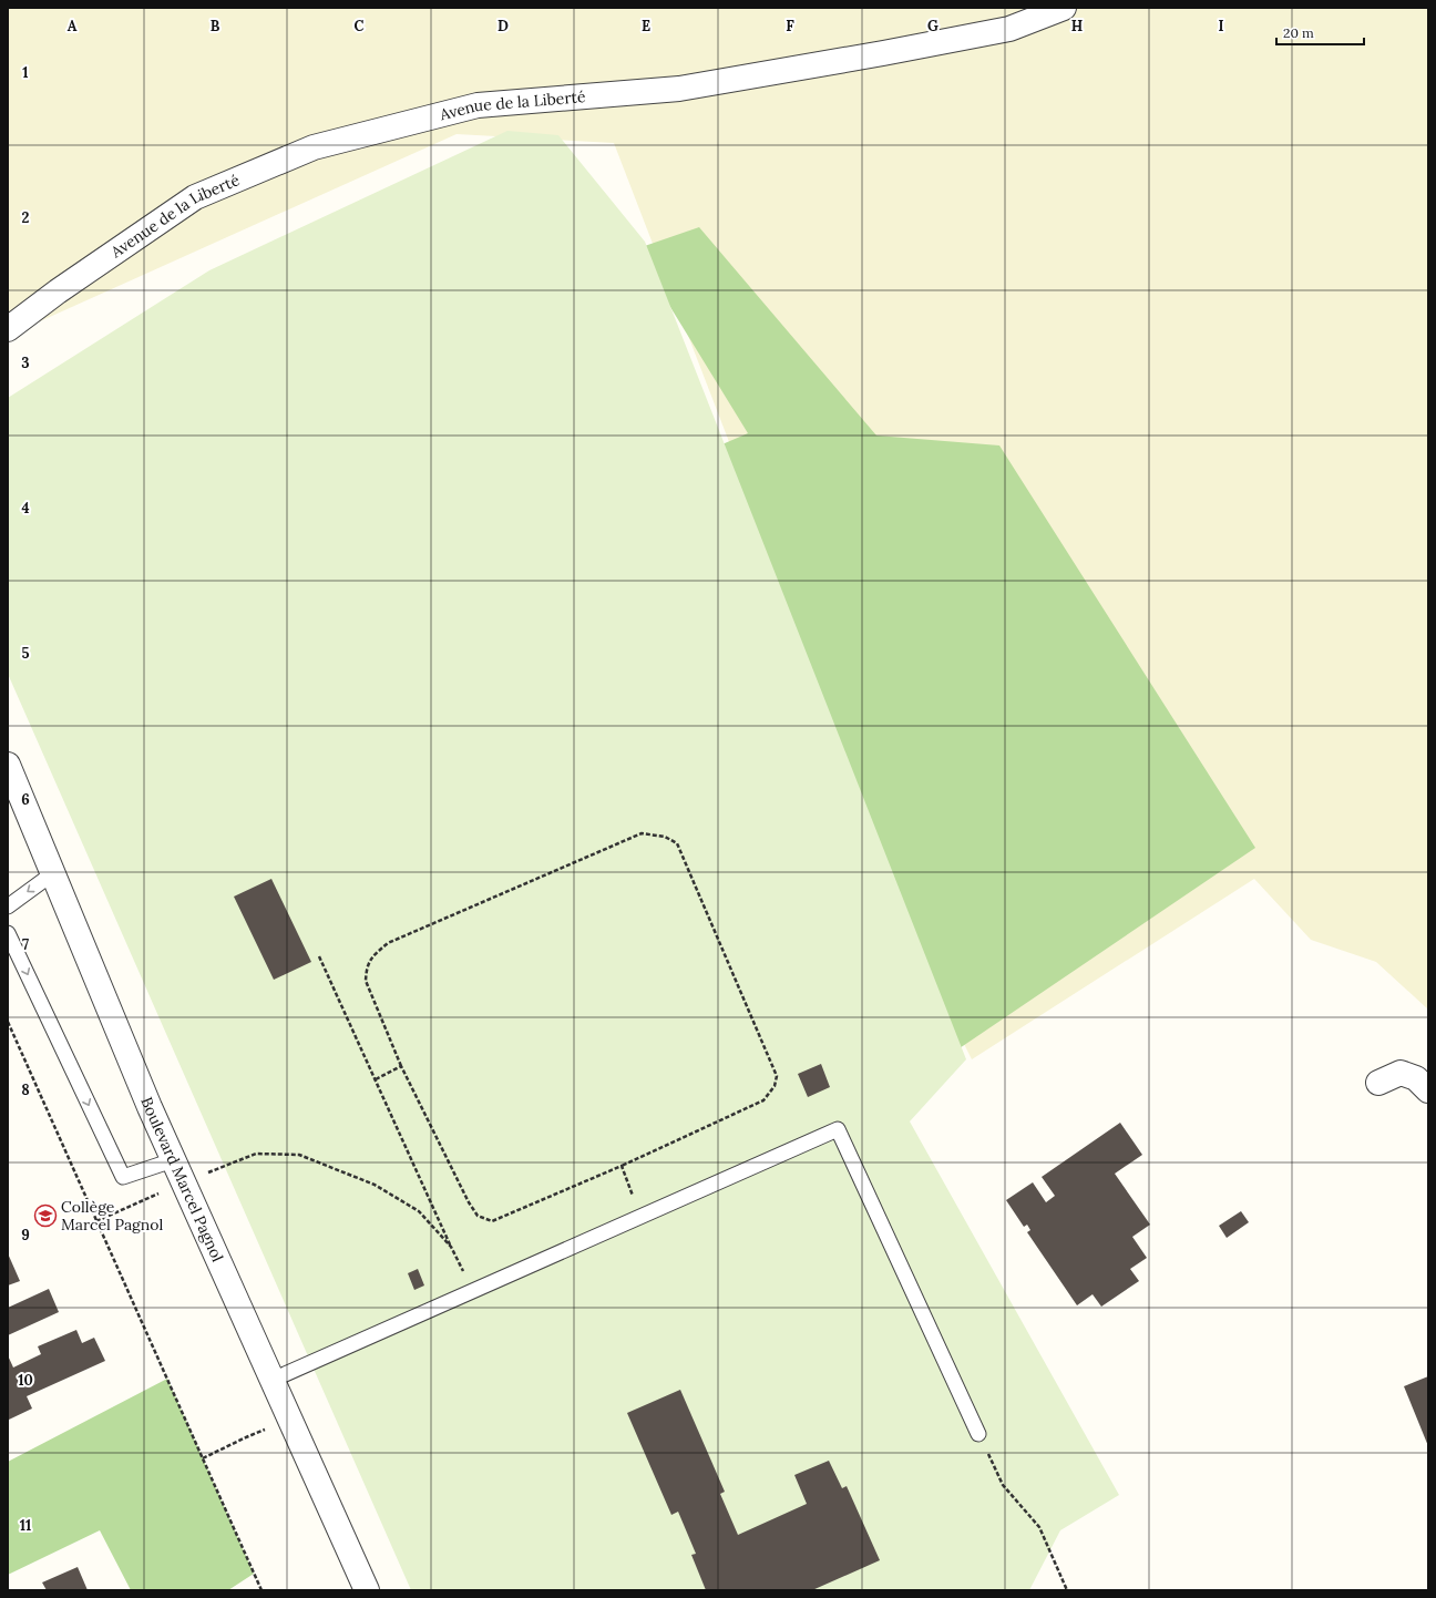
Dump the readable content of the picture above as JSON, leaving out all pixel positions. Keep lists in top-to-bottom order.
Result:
{
  "streets": {
    "street": ["Avenue de la Liberté", "Boulevard Marcel Pagnol"]
  },
  "places": {
    "school or university": ["Collège Marcel Pagnol"]
  },
  "scale_bar": "20 m",
  "grid": {
    "columns": [
      "A",
      "B",
      "C",
      "D",
      "E",
      "F",
      "G",
      "H",
      "I"
    ],
    "rows": [
      "1",
      "2",
      "3",
      "4",
      "5",
      "6",
      "7",
      "8",
      "9",
      "10",
      "11"
    ]
  }
}
